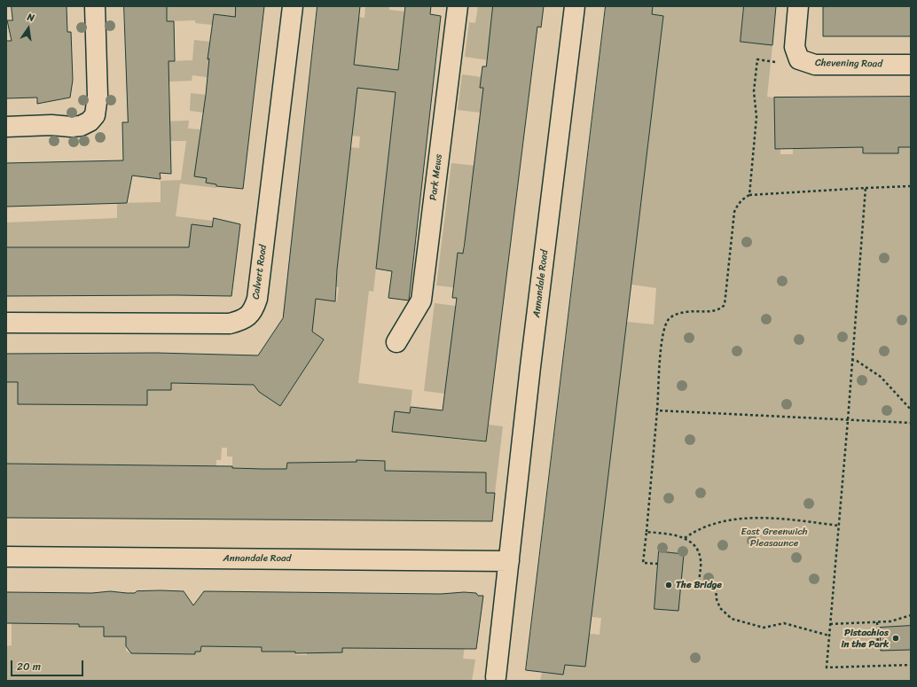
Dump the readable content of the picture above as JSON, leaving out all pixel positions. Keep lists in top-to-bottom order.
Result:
{
  "streets": {
    "street": [
      "Chevening Road",
      "Park Mews",
      "Calvert Road",
      "Annandale Road"
    ]
  },
  "parks": ["East Greenwich Pleasaunce"],
  "places": ["The Bridge", "Pistachios in the Park"],
  "scale_bar": "20 m",
  "north": "top"
}
